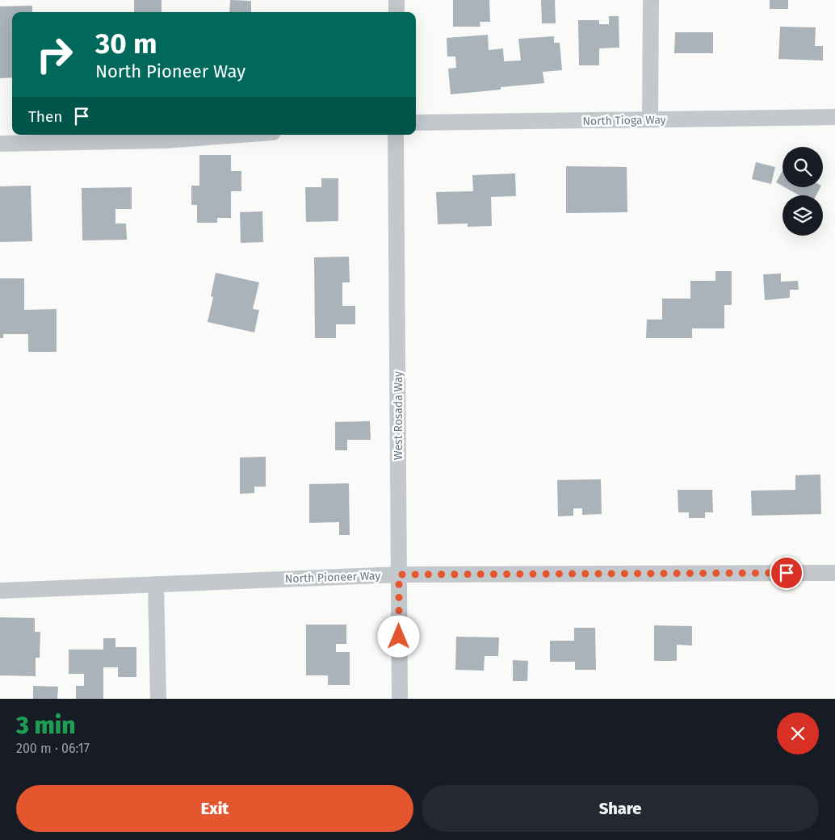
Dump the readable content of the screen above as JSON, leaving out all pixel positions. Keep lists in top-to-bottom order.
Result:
{
  "streets": {
    "street": ["North Tioga Way", "West Rosada Way", "North Pioneer Way"]
  },
  "crossings": [
    ["West Rosada Way", "North Pioneer Way"]
  ],
  "page": {
    "turn": ["30 m", "North Pioneer Way"],
    "then": "Then",
    "heading": ["3 min", "200 m · 06:17"],
    "buttons": ["Exit", "Share"]
  }
}
